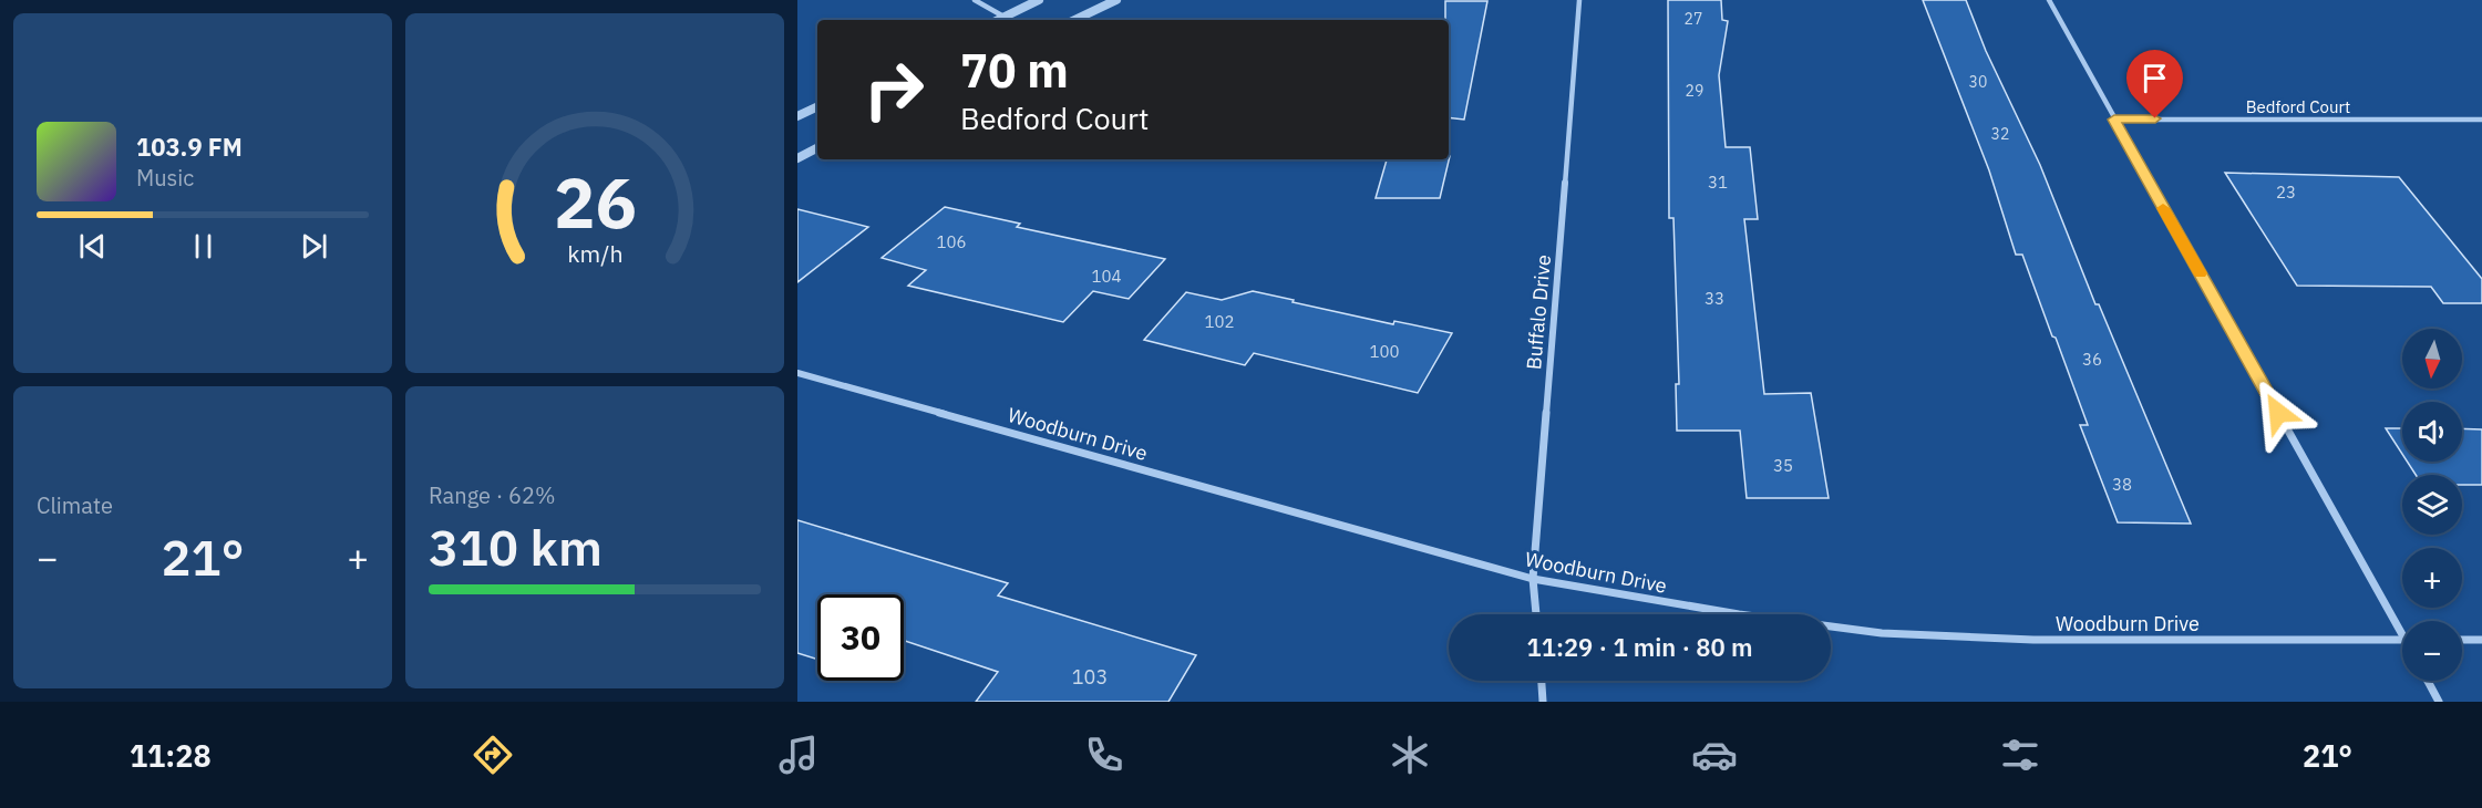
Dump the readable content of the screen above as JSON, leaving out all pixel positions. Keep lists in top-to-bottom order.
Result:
{
  "streets": {
    "street": ["Bedford Court", "Buffalo Drive", "Woodburn Drive"]
  },
  "crossings": [
    ["Buffalo Drive", "Woodburn Drive"]
  ],
  "house_numbers": [
    "27",
    "30",
    "29",
    "32",
    "31",
    "23",
    "106",
    "104",
    "33",
    "102",
    "100",
    "36",
    "35",
    "38",
    "103"
  ],
  "north": "bottom",
  "page": {
    "turn": ["70 m", "Bedford Court"],
    "song": ["103.9 FM", "Music"],
    "map_buttons": ["+", "−"],
    "tile": [
      "Climate",
      ["Range · 62%", "310 km"]
    ],
    "heat": ["−", "21°", "+"],
    "limit": "30",
    "trip": "11:29 · 1 min · 80 m",
    "tabs": ["11:28", "21°"],
    "gauge": ["26", "km/h"]
  }
}
